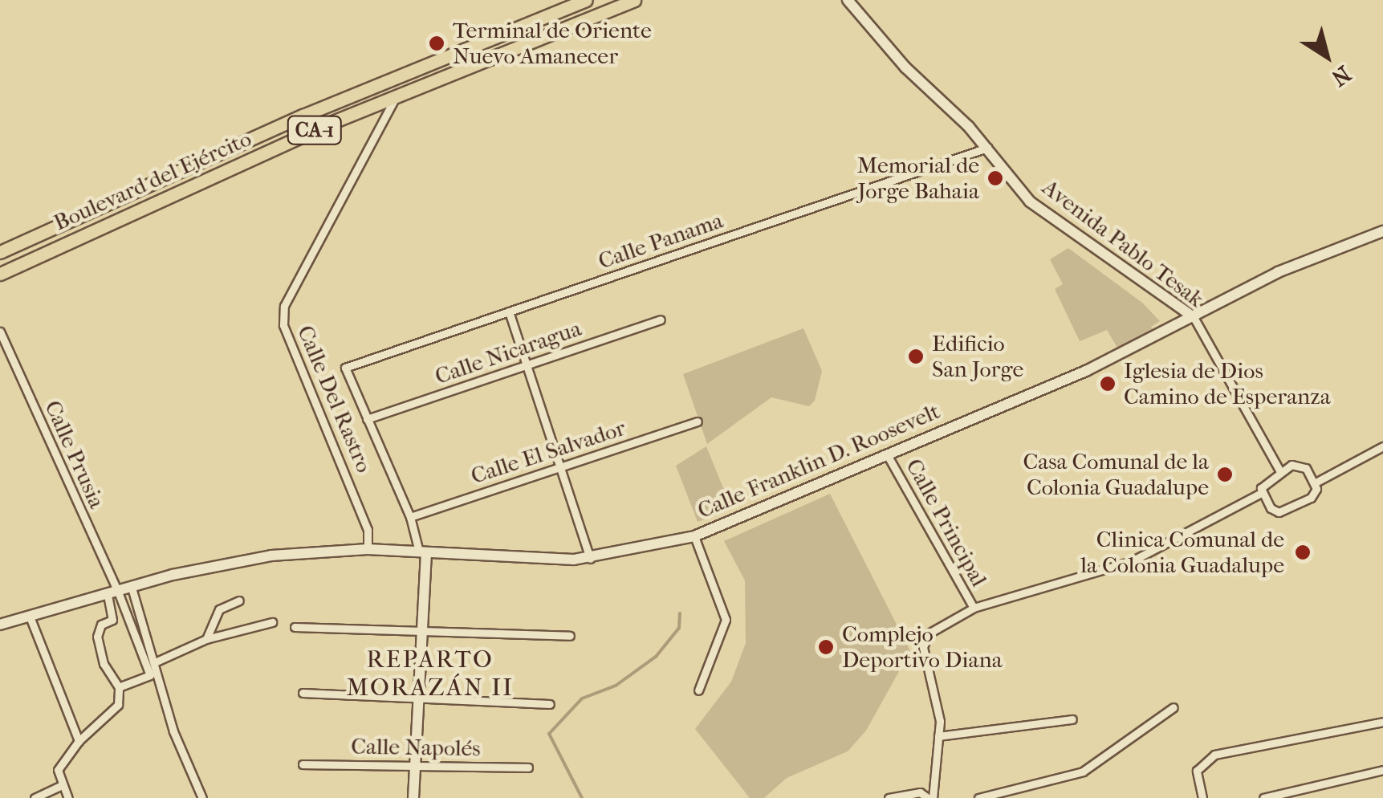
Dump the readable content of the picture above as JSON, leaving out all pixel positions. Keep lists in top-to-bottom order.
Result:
{
  "streets": {
    "highway": ["CA-1", "Boulevard del Ejército"],
    "main road": ["Avenida Pablo Tesak", "Calle Franklin D. Roosevelt"],
    "street": [
      "Calle Panama",
      "Calle Nicaragua",
      "Calle Del Rastro",
      "Calle El Salvador",
      "Calle Prusia",
      "Calle Principal",
      "Calle Napolés"
    ]
  },
  "crossings": [
    ["Boulevard del Ejército", "Calle Del Rastro"],
    ["Calle Panama", "Avenida Pablo Tesak"],
    ["Calle Panama", "Calle Nicaragua"],
    ["Avenida Pablo Tesak", "Calle Franklin D. Roosevelt"],
    ["Calle Del Rastro", "Calle Franklin D. Roosevelt"],
    ["Calle Prusia", "Calle Franklin D. Roosevelt"],
    ["Calle Franklin D. Roosevelt", "Calle Principal"]
  ],
  "districts": ["REPARTO MORAZÁN II"],
  "places": [
    "Terminal de Oriente Nuevo Amanecer",
    "Memorial de Jorge Bahaia",
    "Edificio San Jorge",
    "Iglesia de Dios Camino de Esperanza",
    "Casa Comunal de la Colonia Guadalupe",
    "Clinica Comunal de la Colonia Guadalupe",
    "Complejo Deportivo Diana"
  ],
  "north": "bottom right"
}
